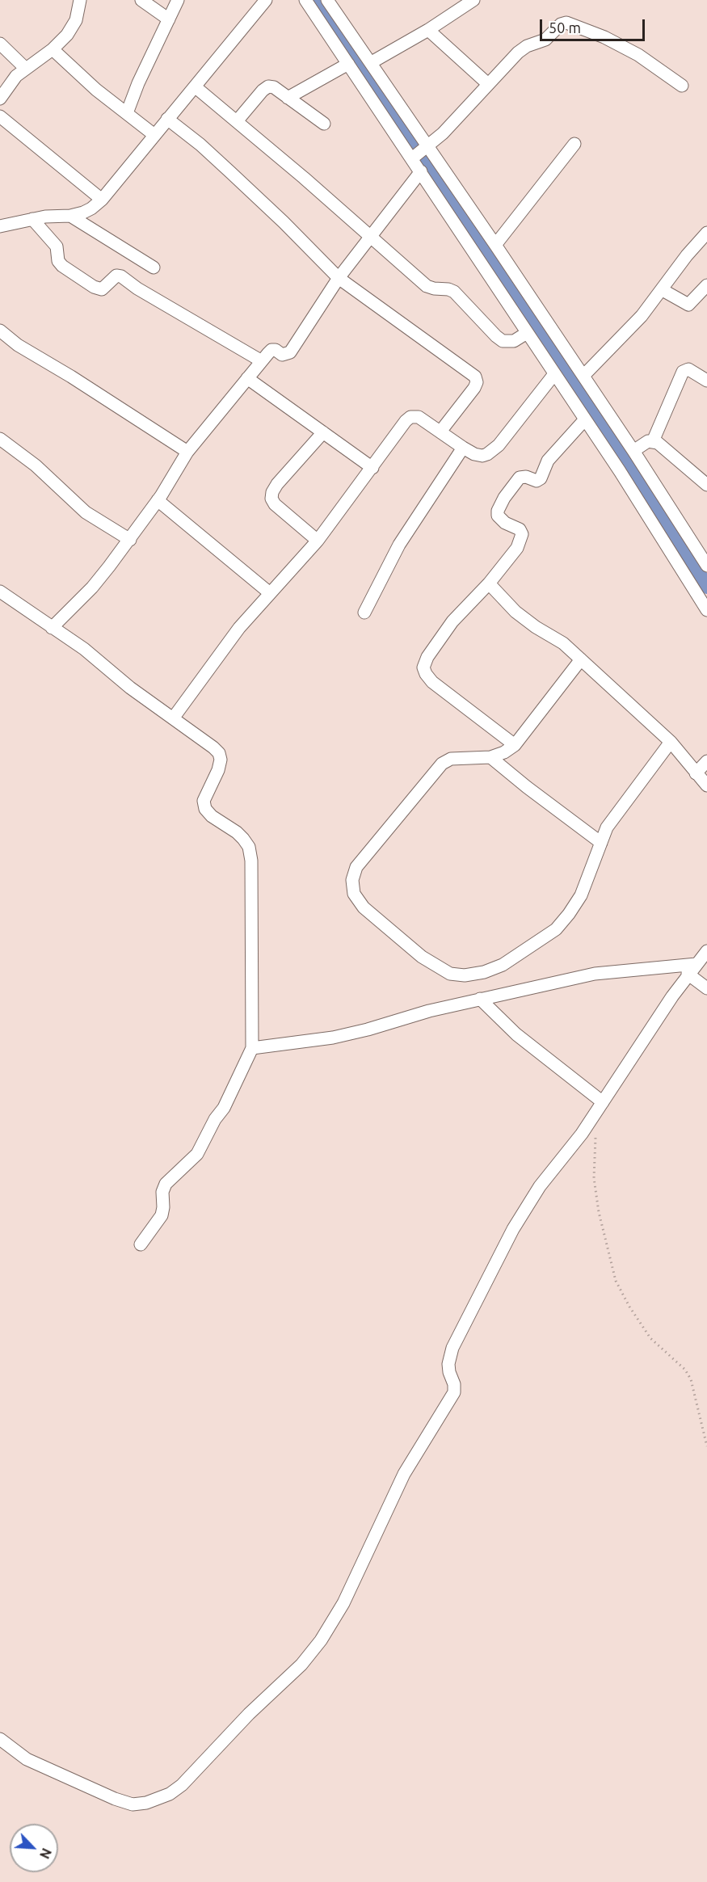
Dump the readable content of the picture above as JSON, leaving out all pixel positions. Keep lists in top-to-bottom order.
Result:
{
  "scale_bar": "50 m",
  "north": "bottom right"
}
